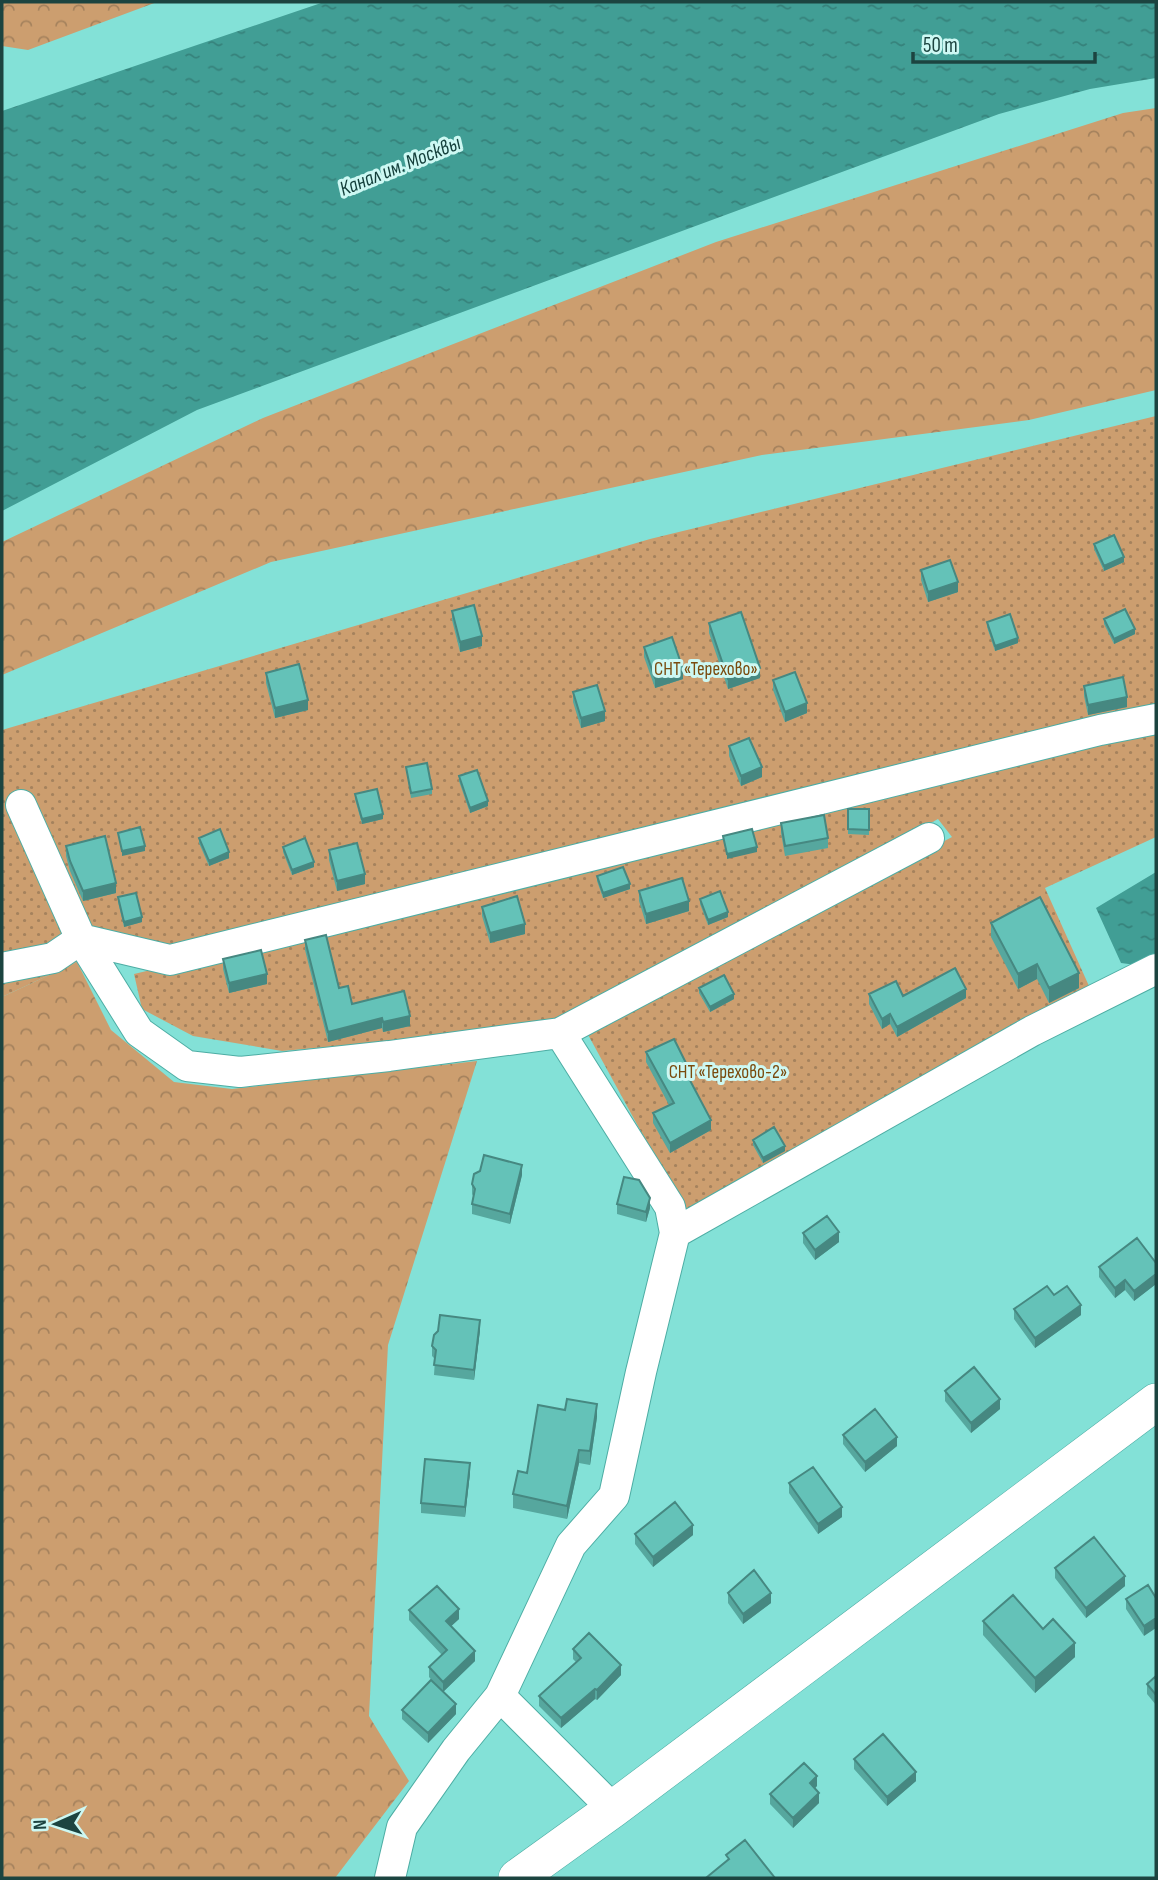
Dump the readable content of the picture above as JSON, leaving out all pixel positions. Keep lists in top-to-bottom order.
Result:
{
  "water": ["Канал им. Москвы"],
  "parks": ["СНТ «Терехово»", "СНТ «Терехово-2»"],
  "scale_bar": "50 m",
  "north": "left"
}
